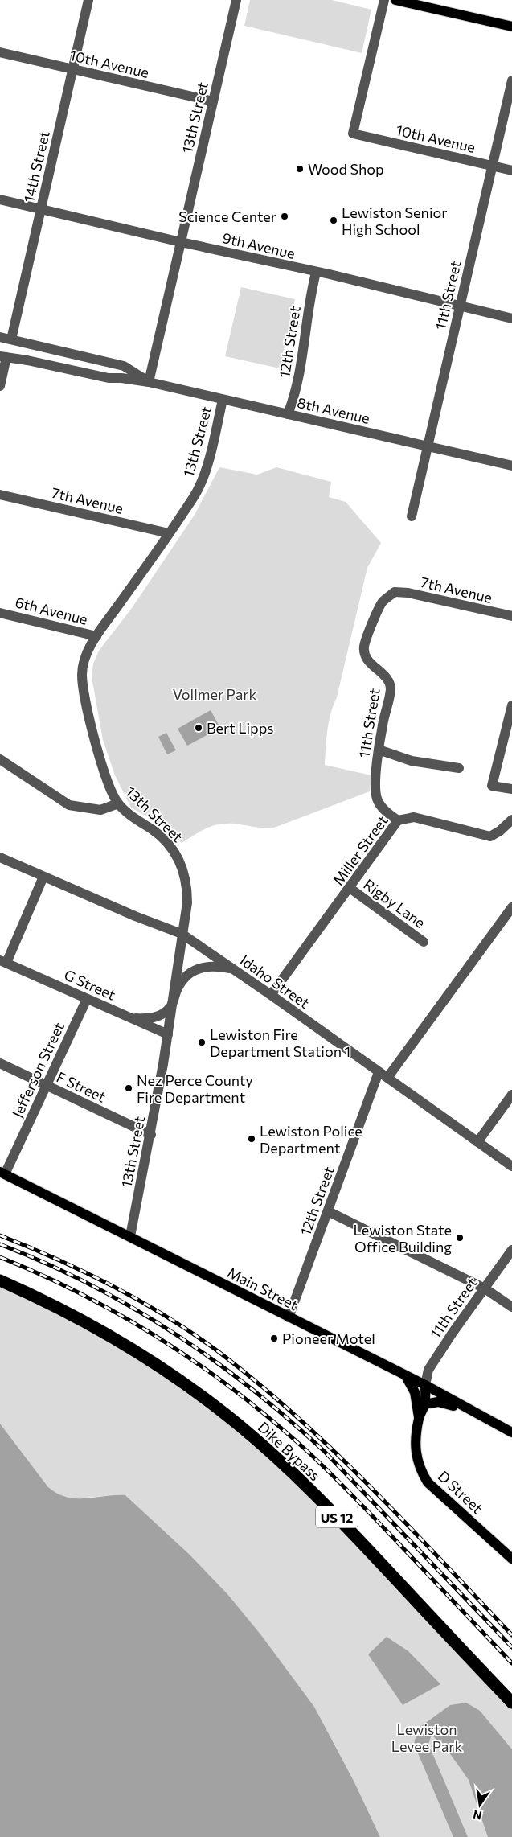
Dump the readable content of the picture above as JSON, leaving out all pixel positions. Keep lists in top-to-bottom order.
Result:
{
  "streets": {
    "highway": ["Dike Bypass", "US 12"],
    "main road": ["Main Street", "D Street"],
    "street": [
      "10th Avenue",
      "13th Street",
      "14th Street",
      "9th Avenue",
      "11th Street",
      "12th Street",
      "8th Avenue",
      "7th Avenue",
      "6th Avenue",
      "Miller Street",
      "Rigby Lane",
      "Idaho Street",
      "G Street",
      "Jefferson Street",
      "F Street"
    ]
  },
  "crossings": [
    ["10th Avenue", "13th Street"],
    ["10th Avenue", "14th Street"],
    ["10th Avenue", "11th Street"],
    ["13th Street", "9th Avenue"],
    ["13th Street", "8th Avenue"],
    ["13th Street", "7th Avenue"],
    ["13th Street", "6th Avenue"],
    ["13th Street", "Idaho Street"],
    ["13th Street", "G Street"],
    ["13th Street", "F Street"],
    ["13th Street", "Main Street"],
    ["14th Street", "9th Avenue"],
    ["14th Street", "8th Avenue"],
    ["9th Avenue", "11th Street"],
    ["9th Avenue", "12th Street"],
    ["11th Street", "8th Avenue"],
    ["11th Street", "7th Avenue"],
    ["11th Street", "Miller Street"],
    ["11th Street", "Main Street"],
    ["11th Street", "D Street"],
    ["12th Street", "8th Avenue"],
    ["12th Street", "Idaho Street"],
    ["12th Street", "Main Street"],
    ["Miller Street", "Rigby Lane"],
    ["Miller Street", "Idaho Street"],
    ["G Street", "Jefferson Street"],
    ["Jefferson Street", "F Street"],
    ["Jefferson Street", "Main Street"],
    ["Main Street", "D Street"]
  ],
  "parks": ["Vollmer Park", "Lewiston Levee Park"],
  "places": [
    "Wood Shop",
    "Science Center",
    "Lewiston Senior High School",
    "Bert Lipps",
    "Lewiston Fire Department Station 1",
    "Nez Perce County Fire Department",
    "Lewiston Police Department",
    "Lewiston State Office Building",
    "Pioneer Motel"
  ],
  "north": "bottom"
}
